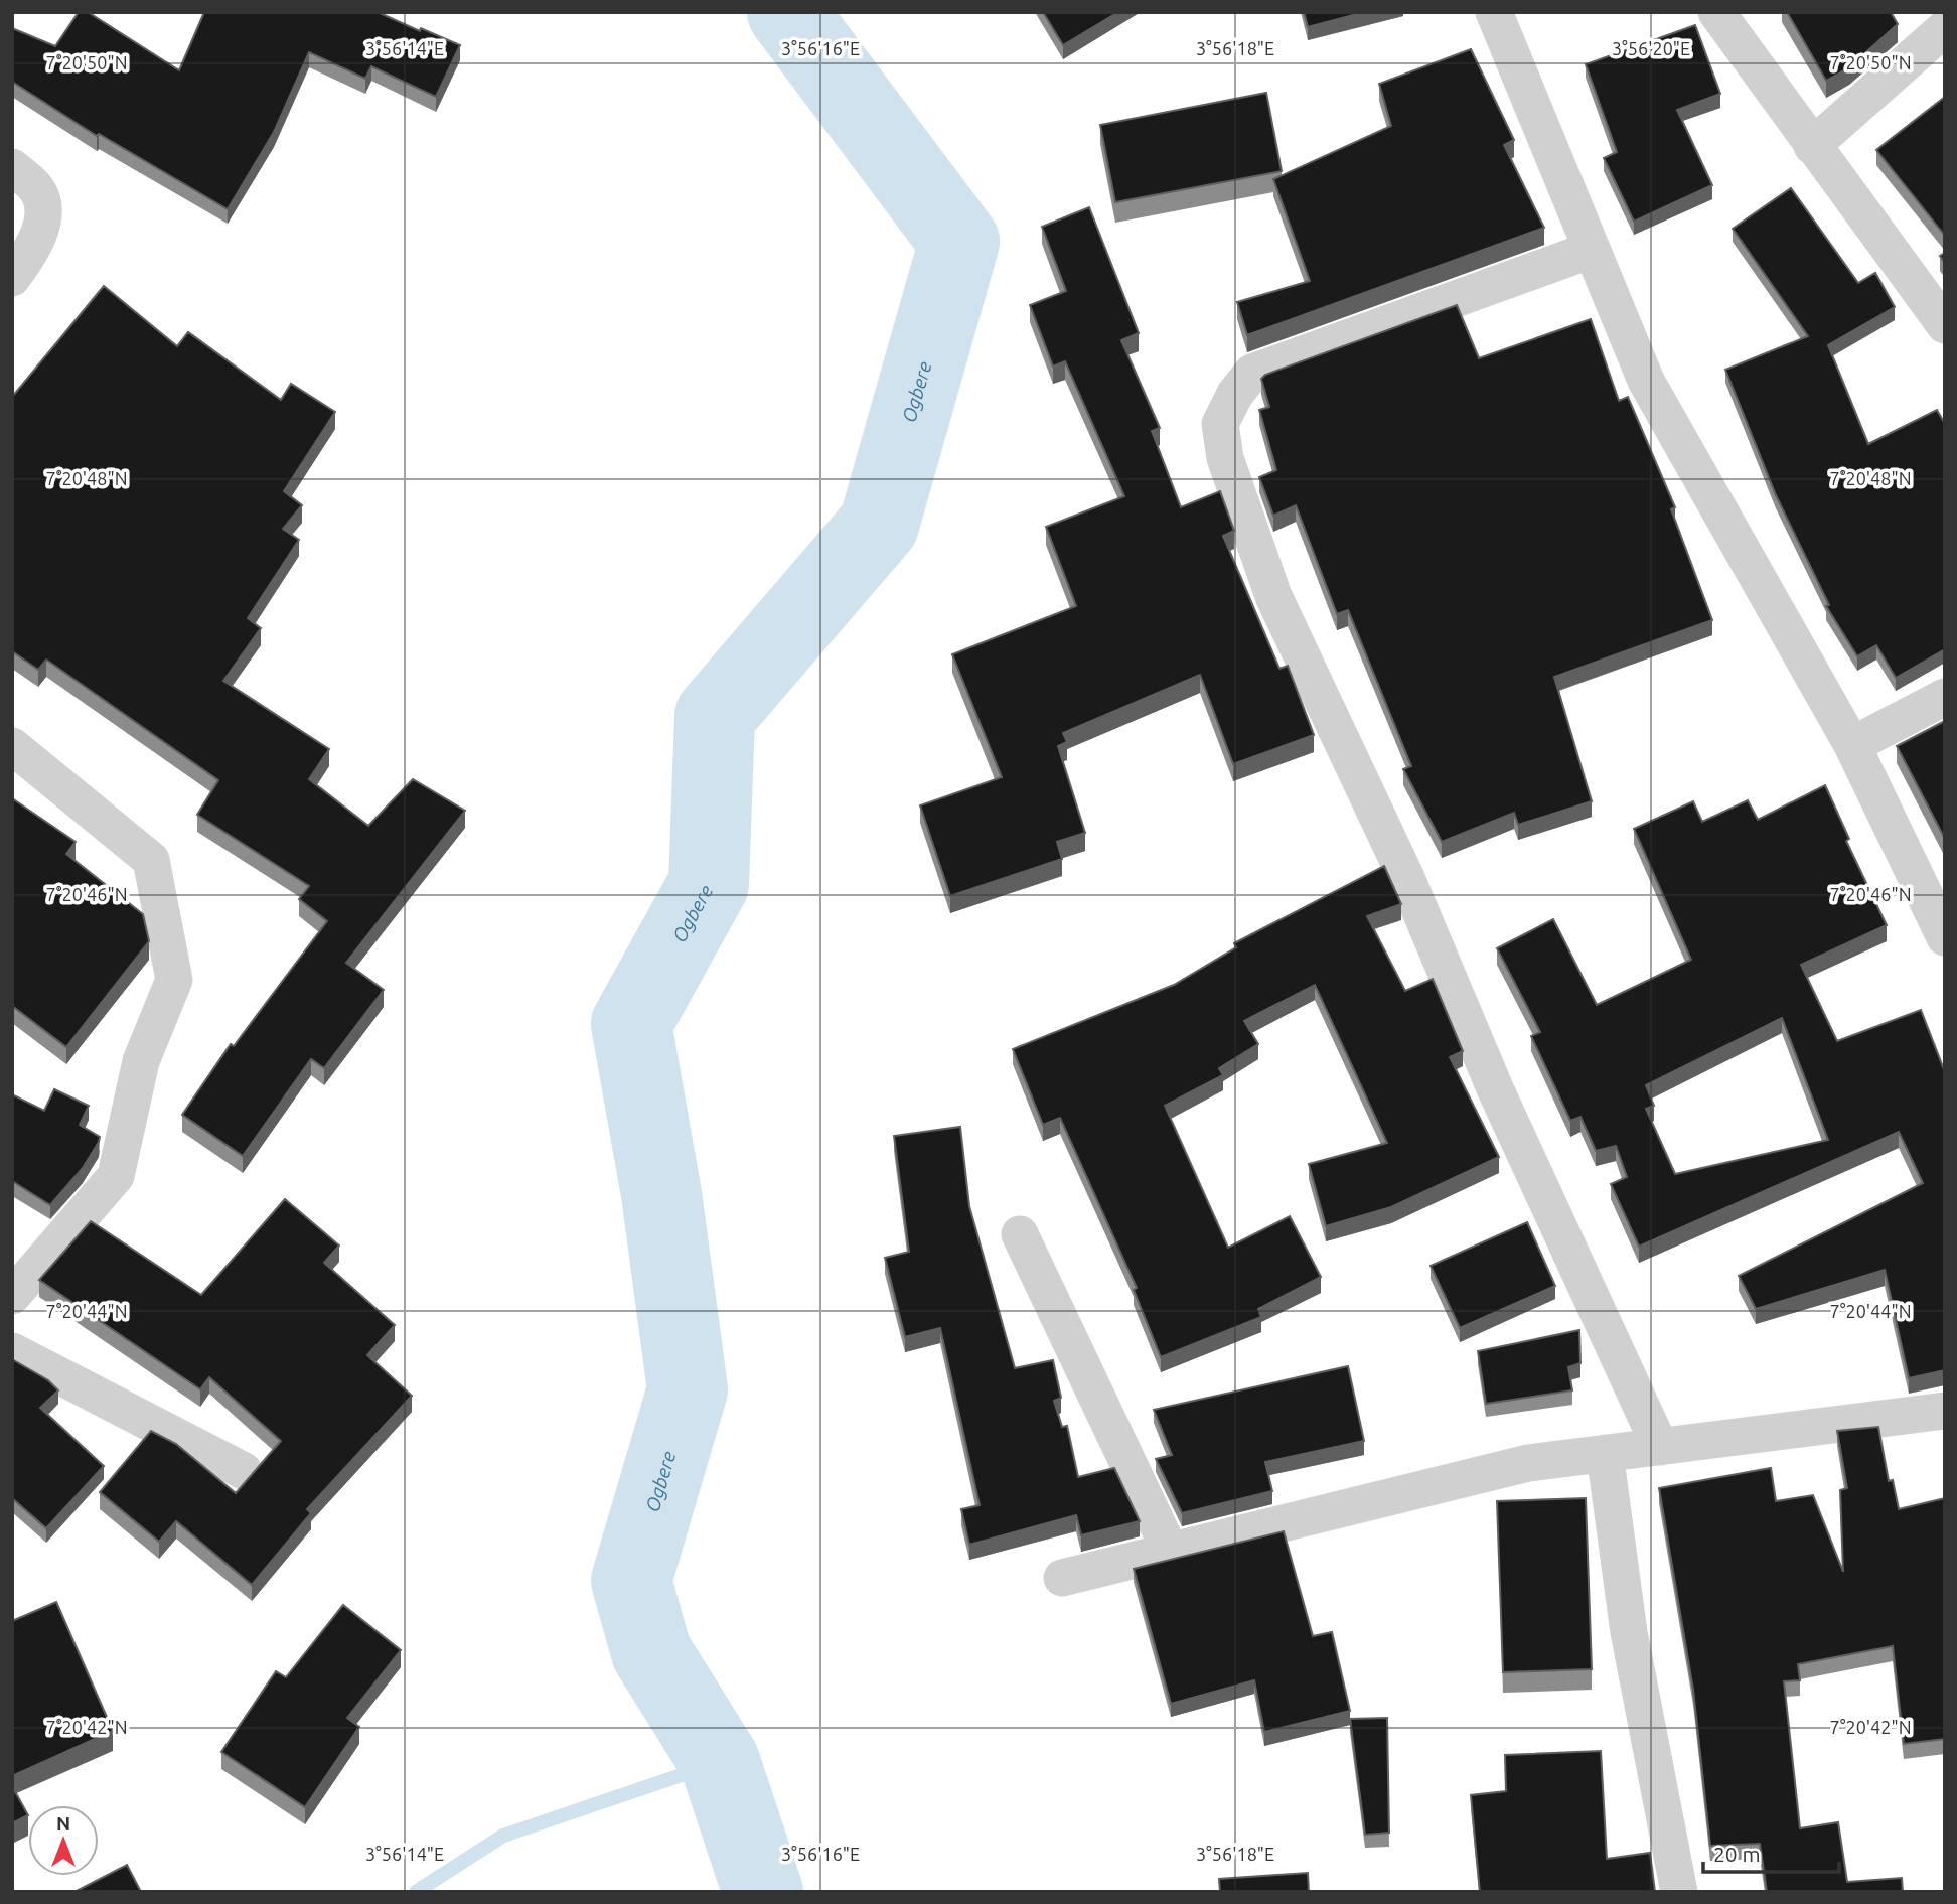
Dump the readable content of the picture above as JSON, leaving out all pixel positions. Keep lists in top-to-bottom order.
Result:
{
  "water": ["Ogbere"],
  "scale_bar": "20 m",
  "north": "top",
  "coordinates": [
    "3°56'14\"E",
    "3°56'16\"E",
    "3°56'18\"E",
    "3°56'20\"E",
    "7°20'50\"N",
    "7°20'48\"N",
    "7°20'46\"N",
    "7°20'44\"N",
    "7°20'42\"N"
  ]
}
